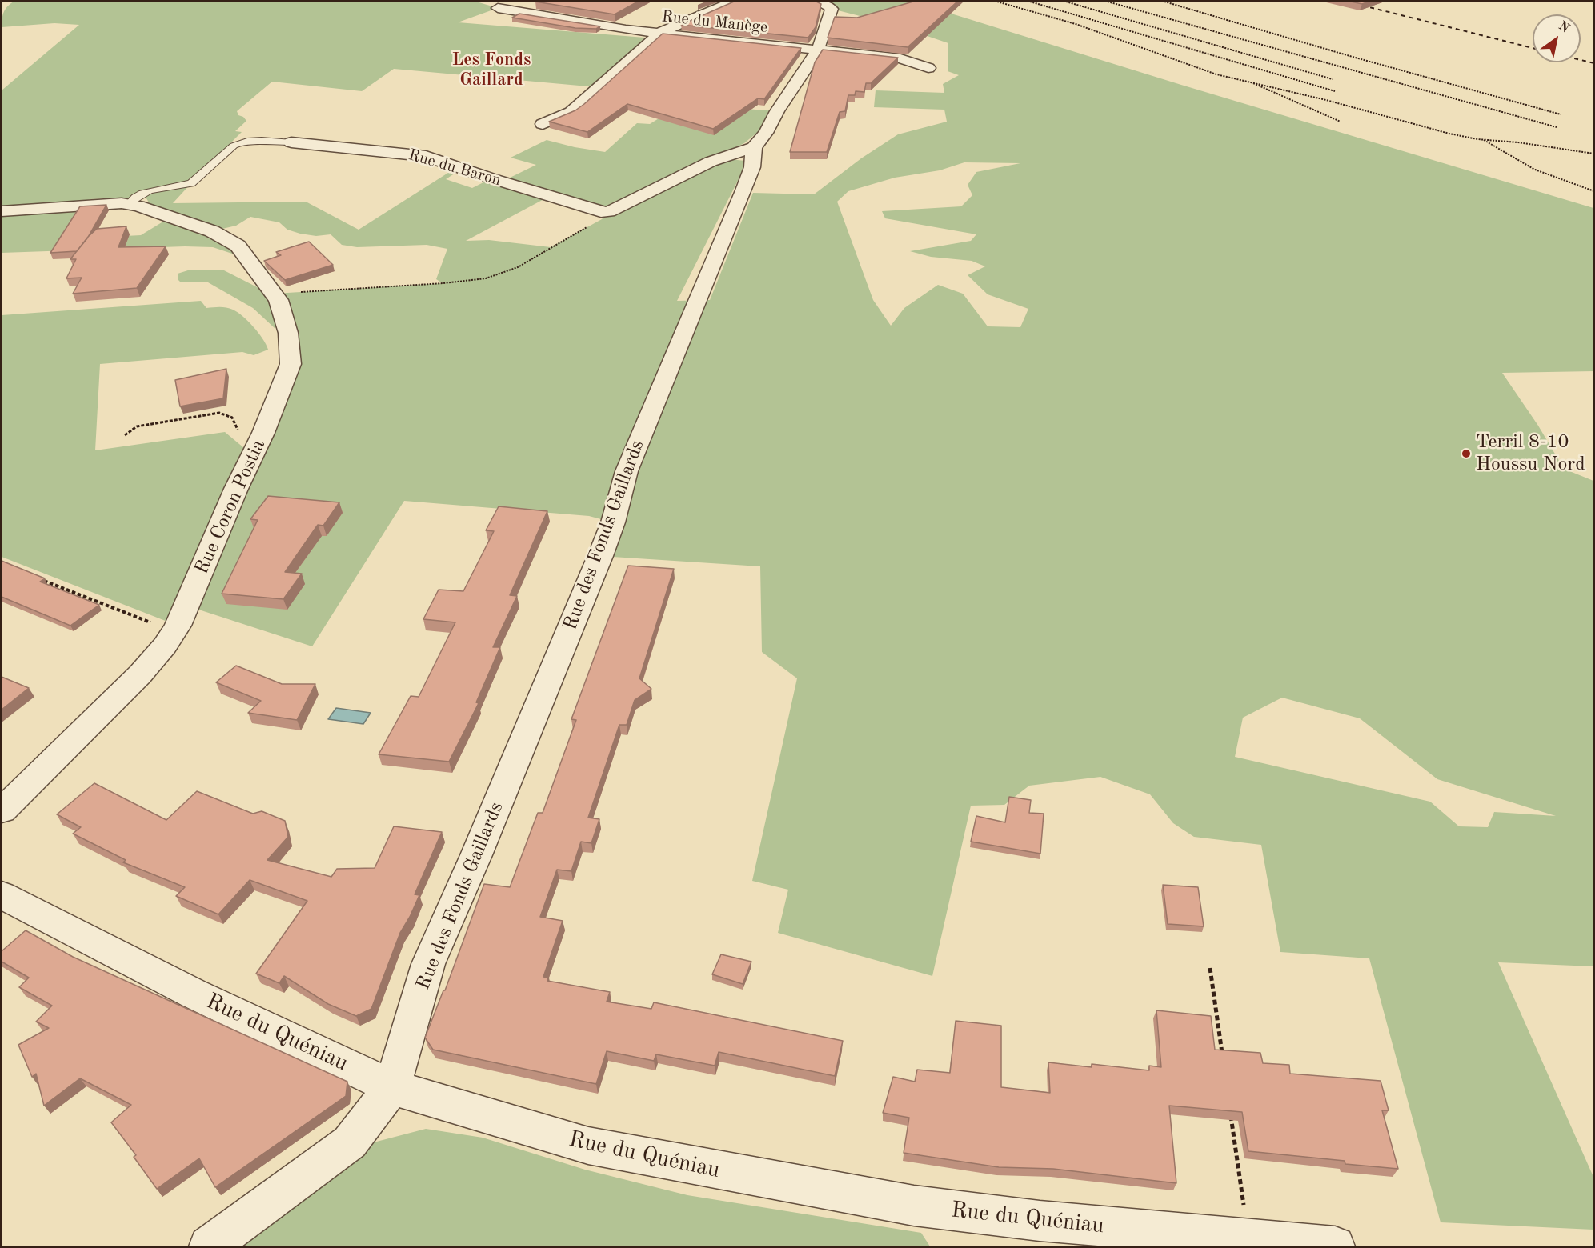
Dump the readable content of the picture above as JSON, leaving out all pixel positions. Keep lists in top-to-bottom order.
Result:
{
  "streets": {
    "street": [
      "Rue du Manège",
      "Rue du Baron",
      "Rue Coron Postia",
      "Rue des Fonds Gaillards",
      "Rue du Quéniau"
    ]
  },
  "crossings": [
    ["Rue du Manège", "Rue des Fonds Gaillards"],
    ["Rue du Baron", "Rue Coron Postia"],
    ["Rue des Fonds Gaillards", "Rue du Quéniau"]
  ],
  "districts": ["Les Fonds Gaillard"],
  "places": ["Terril 8-10 Houssu Nord"],
  "north": "top right"
}
